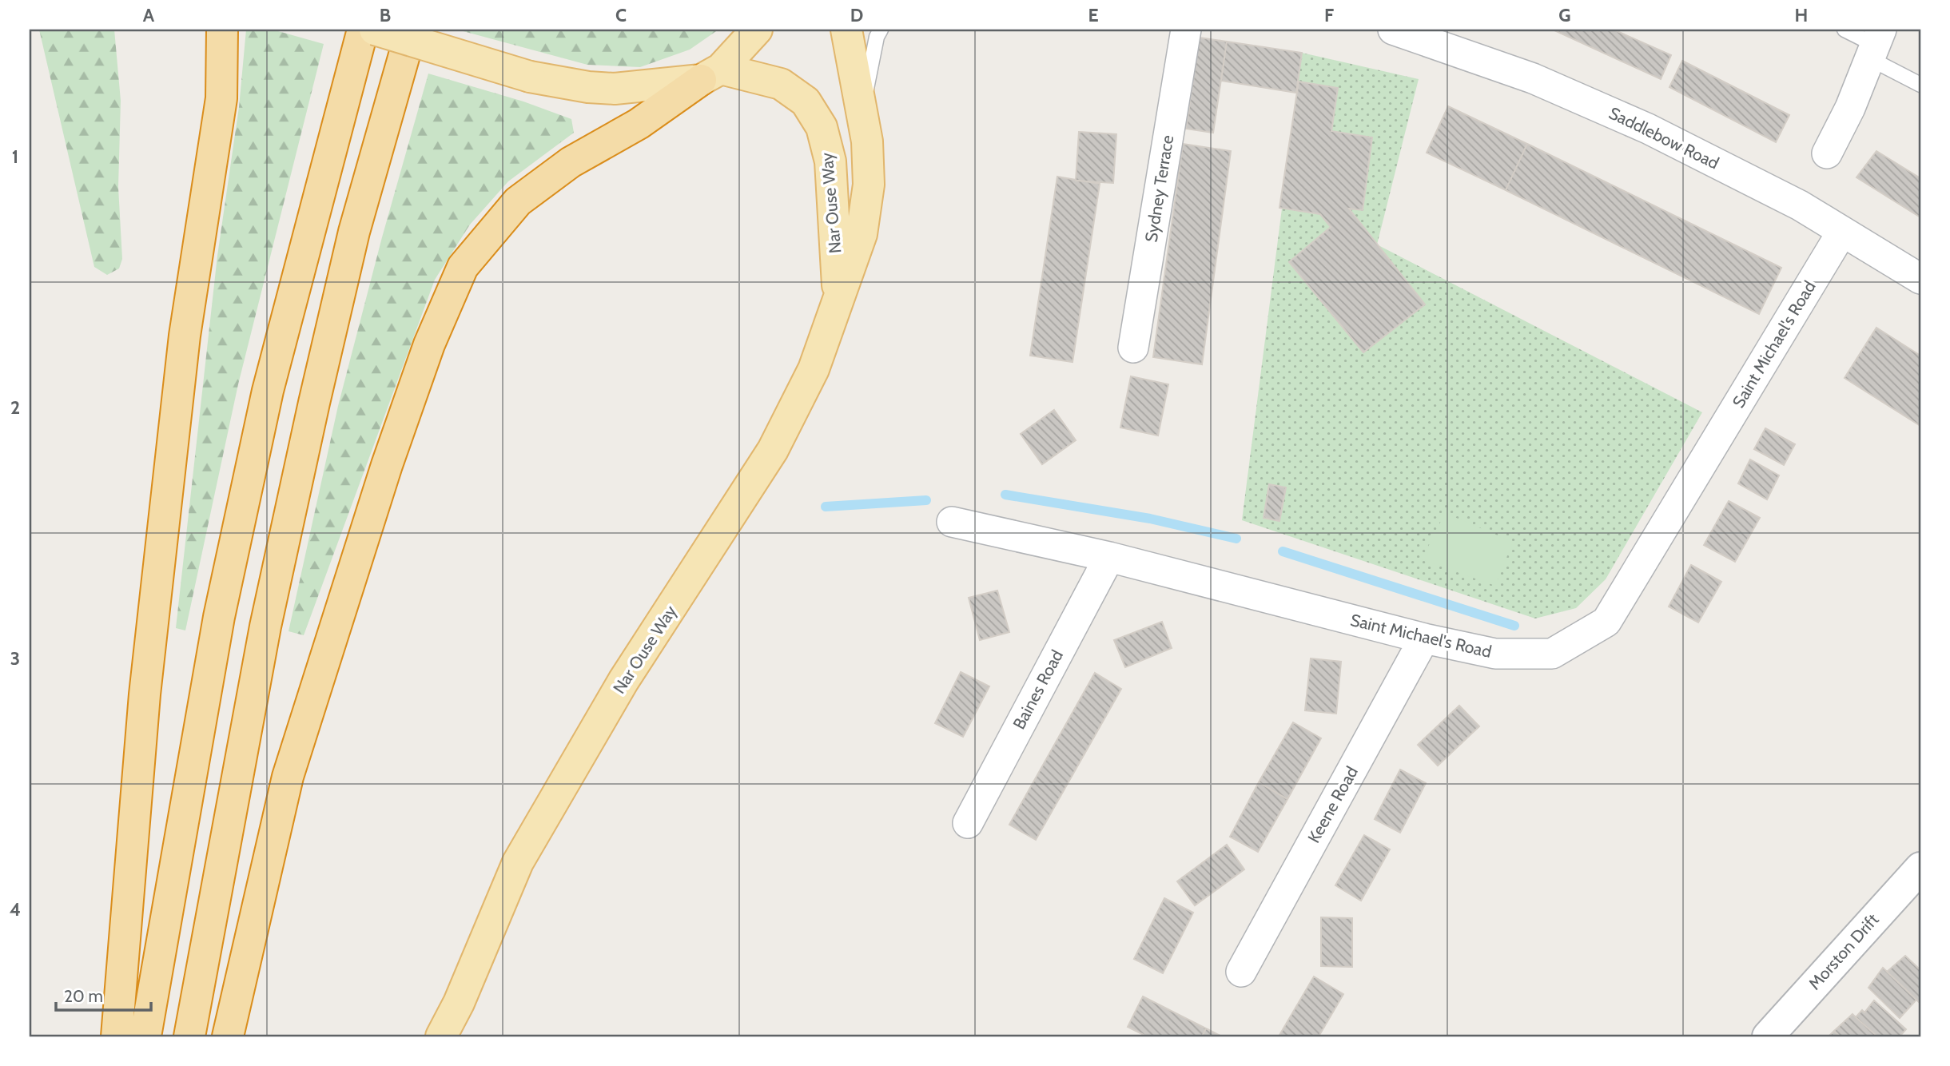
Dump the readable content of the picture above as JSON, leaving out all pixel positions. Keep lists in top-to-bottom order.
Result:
{
  "streets": {
    "main road": ["Nar Ouse Way"],
    "street": [
      "Saddlebow Road",
      "Sydney Terrace",
      "Saint Michael's Road",
      "Baines Road",
      "Keene Road",
      "Morston Drift"
    ]
  },
  "crossings": [
    ["Saddlebow Road", "Saint Michael's Road"],
    ["Saint Michael's Road", "Baines Road"],
    ["Saint Michael's Road", "Keene Road"]
  ],
  "scale_bar": "20 m",
  "grid": {
    "columns": [
      "A",
      "B",
      "C",
      "D",
      "E",
      "F",
      "G",
      "H"
    ],
    "rows": [
      "1",
      "2",
      "3",
      "4"
    ]
  }
}
